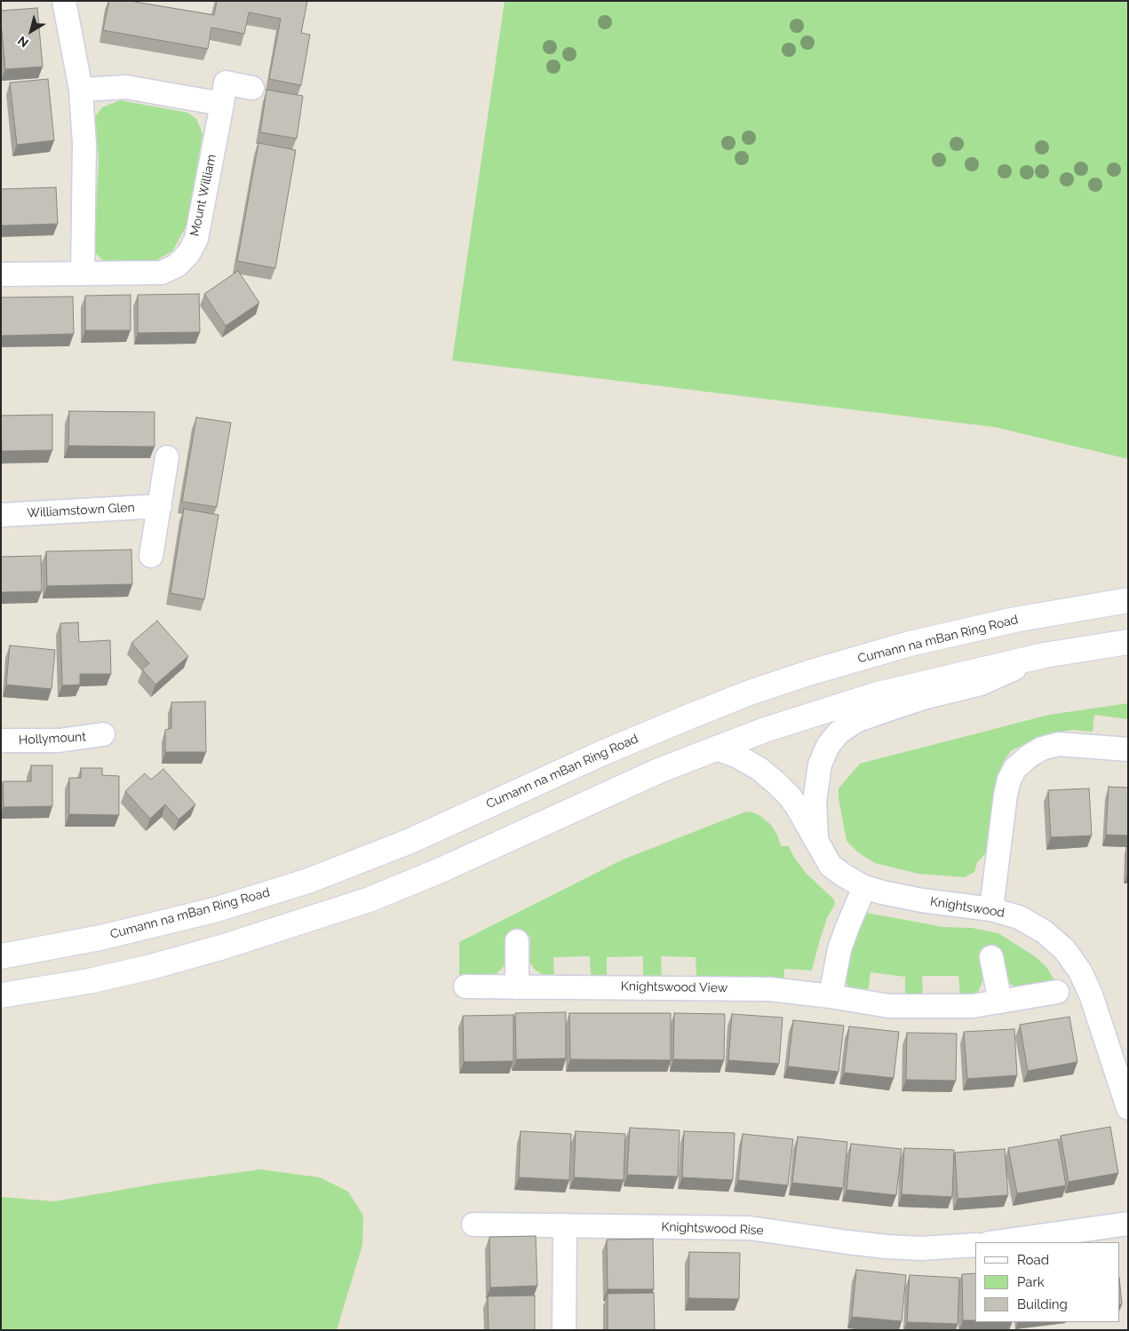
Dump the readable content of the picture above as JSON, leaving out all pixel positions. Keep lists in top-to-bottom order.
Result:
{
  "streets": {
    "main road": ["Cumann na mBan Ring Road"],
    "street": [
      "Mount William",
      "Williamstown Glen",
      "Hollymount",
      "Knightswood",
      "Knightswood View",
      "Knightswood Rise"
    ]
  },
  "legend": ["Road", "Park", "Building"],
  "north": "bottom left"
}
